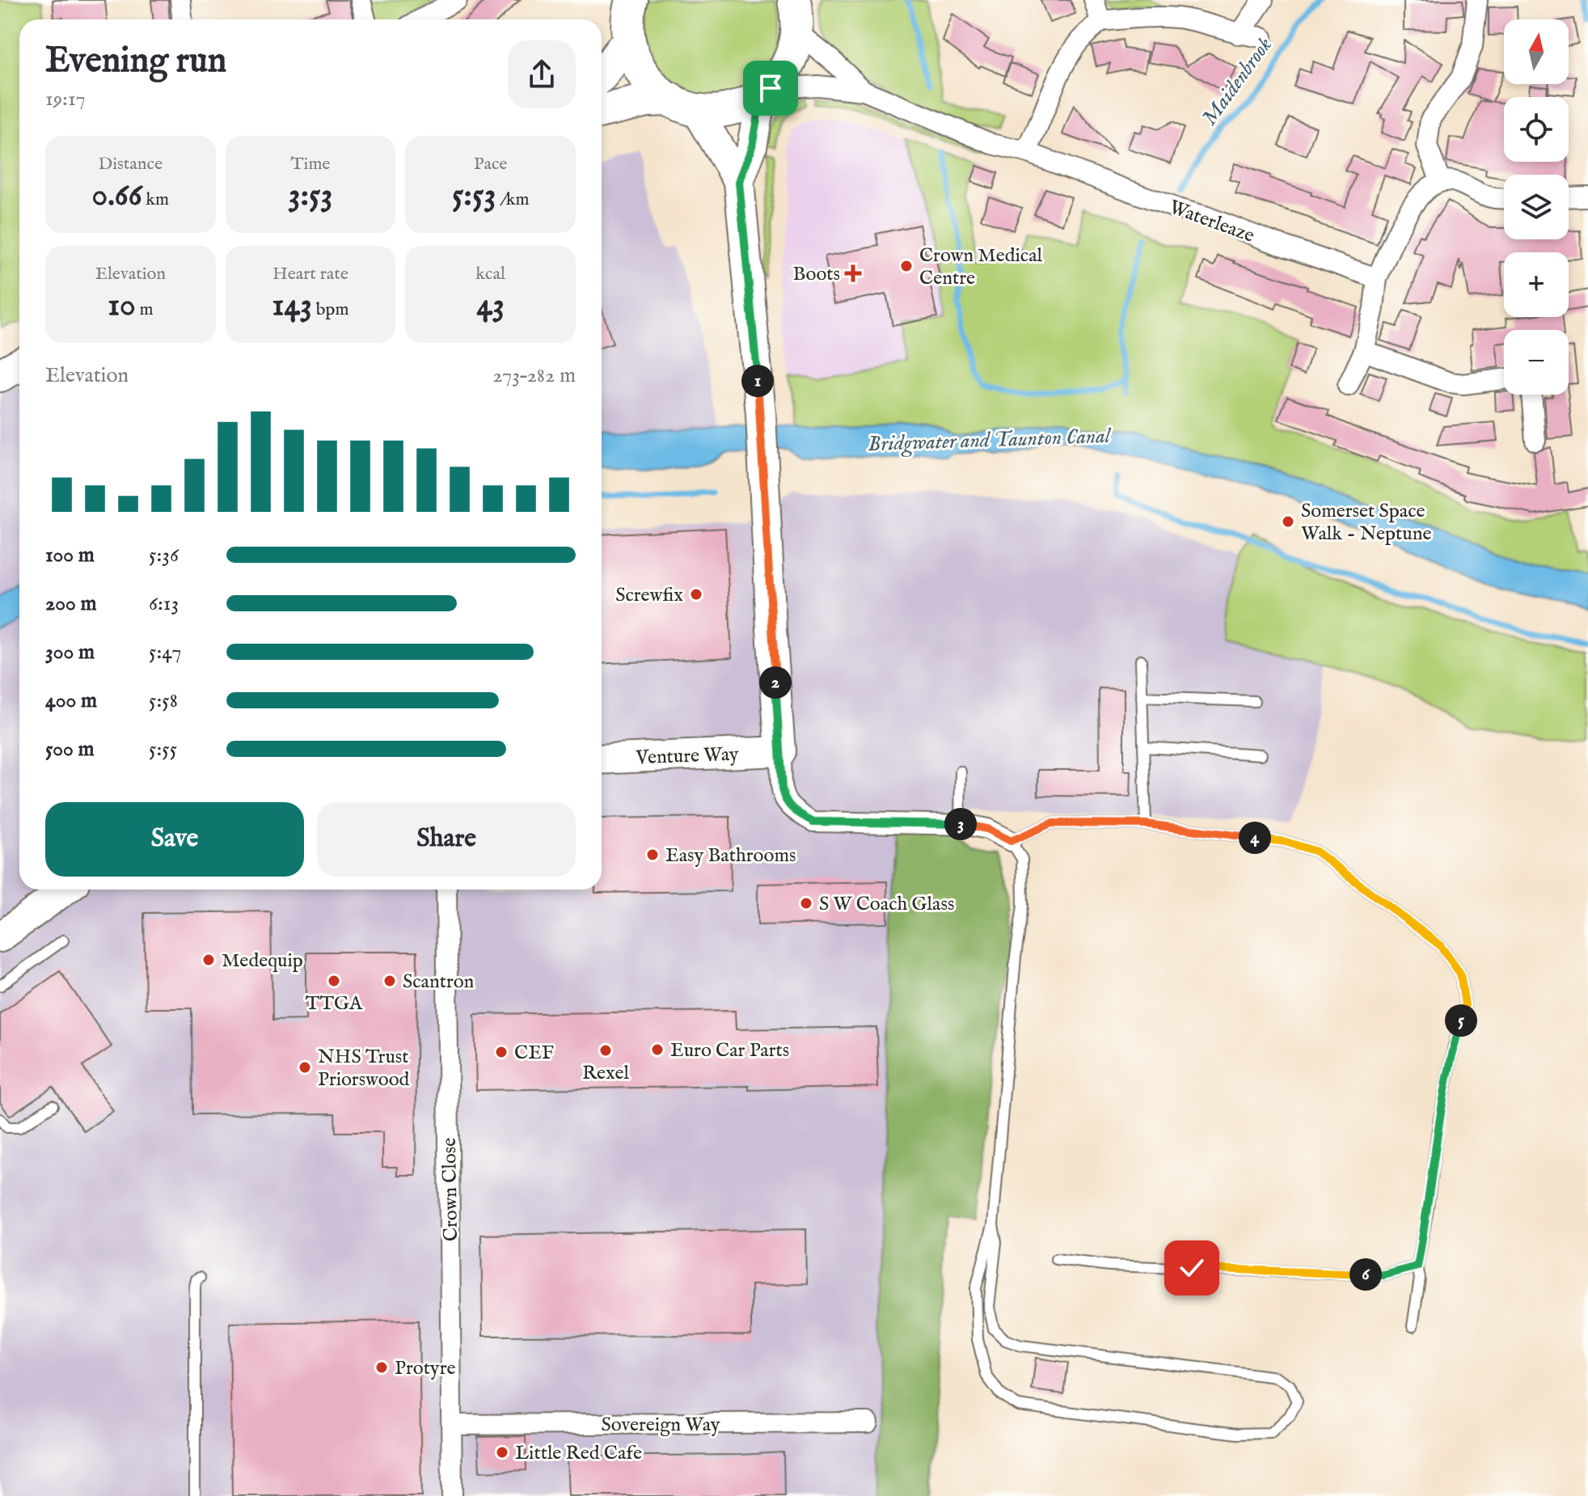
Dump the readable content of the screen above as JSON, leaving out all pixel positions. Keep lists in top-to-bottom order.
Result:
{
  "streets": {
    "street": [
      "Waterleaze",
      "Venture Way",
      "Crown Close",
      "Sovereign Way"
    ]
  },
  "crossings": [
    ["Crown Close", "Sovereign Way"]
  ],
  "water": ["Maidenbrook", "Bridgwater and Taunton Canal"],
  "places": {
    "other": [
      "Crown Medical Centre",
      "Somerset Space Walk - Neptune",
      "Screwfix",
      "Easy Bathrooms",
      "S W Coach Glass",
      "Medequip",
      "TTGA",
      "Scantron",
      "Euro Car Parts",
      "Rexel",
      "CEF",
      "NHS Trust Priorswood",
      "Protyre",
      "Little Red Cafe"
    ],
    "health": ["Boots"]
  },
  "north": "top",
  "page": {
    "map_buttons": ["+", "−"],
    "heading": ["Evening run", "19:17"],
    "stats": [
      ["Distance", "0.66 km"],
      ["Time", "3:53"],
      ["Pace", "5:53 /km"],
      ["Elevation", "10 m"],
      ["Heart rate", "143 bpm"],
      ["kcal", "43"]
    ],
    "chart": ["Elevation", "273–282 m"],
    "pins": [
      "1",
      "2",
      "3",
      "4",
      "5",
      "6"
    ],
    "list": [
      {
        "name": "100 m",
        "note": "5:36"
      },
      {
        "name": "200 m",
        "note": "6:13"
      },
      {
        "name": "300 m",
        "note": "5:47"
      },
      {
        "name": "400 m",
        "note": "5:58"
      },
      {
        "name": "500 m",
        "note": "5:55"
      }
    ],
    "buttons": ["Save", "Share"]
  }
}
